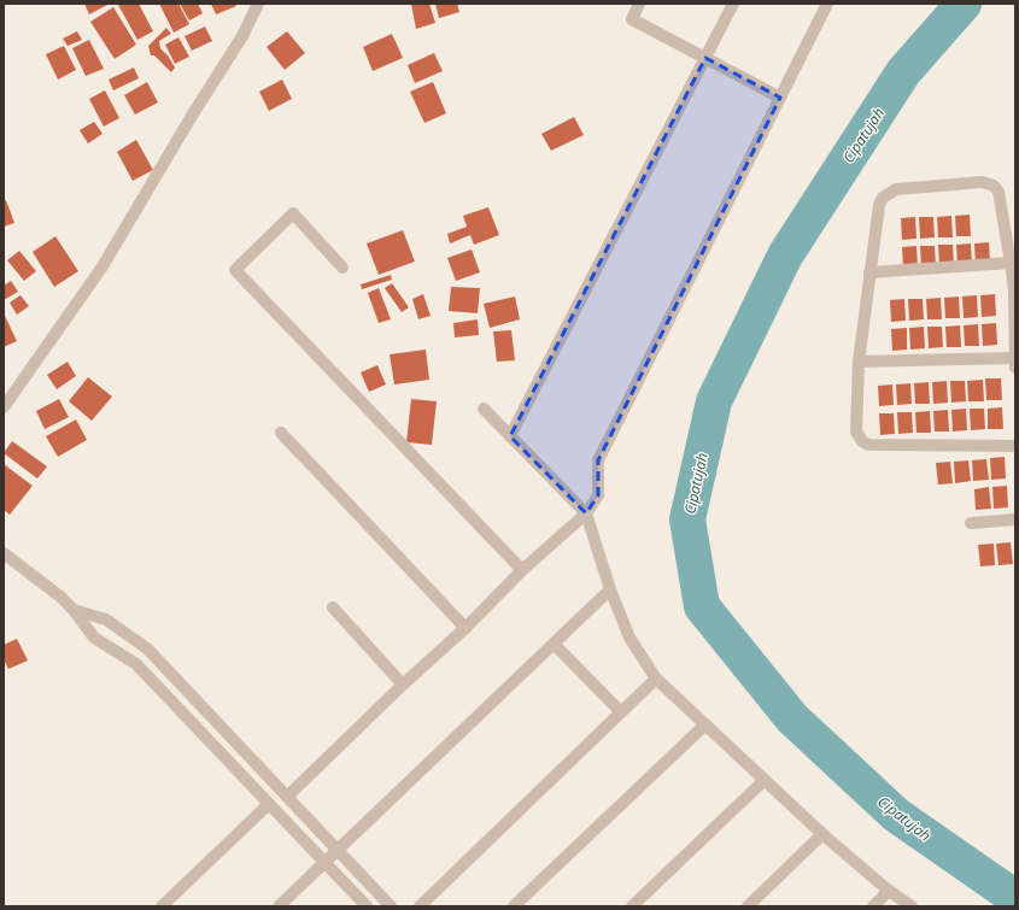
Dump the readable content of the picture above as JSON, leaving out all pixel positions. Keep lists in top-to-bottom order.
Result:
{
  "water": ["Cipatujah"]
}
